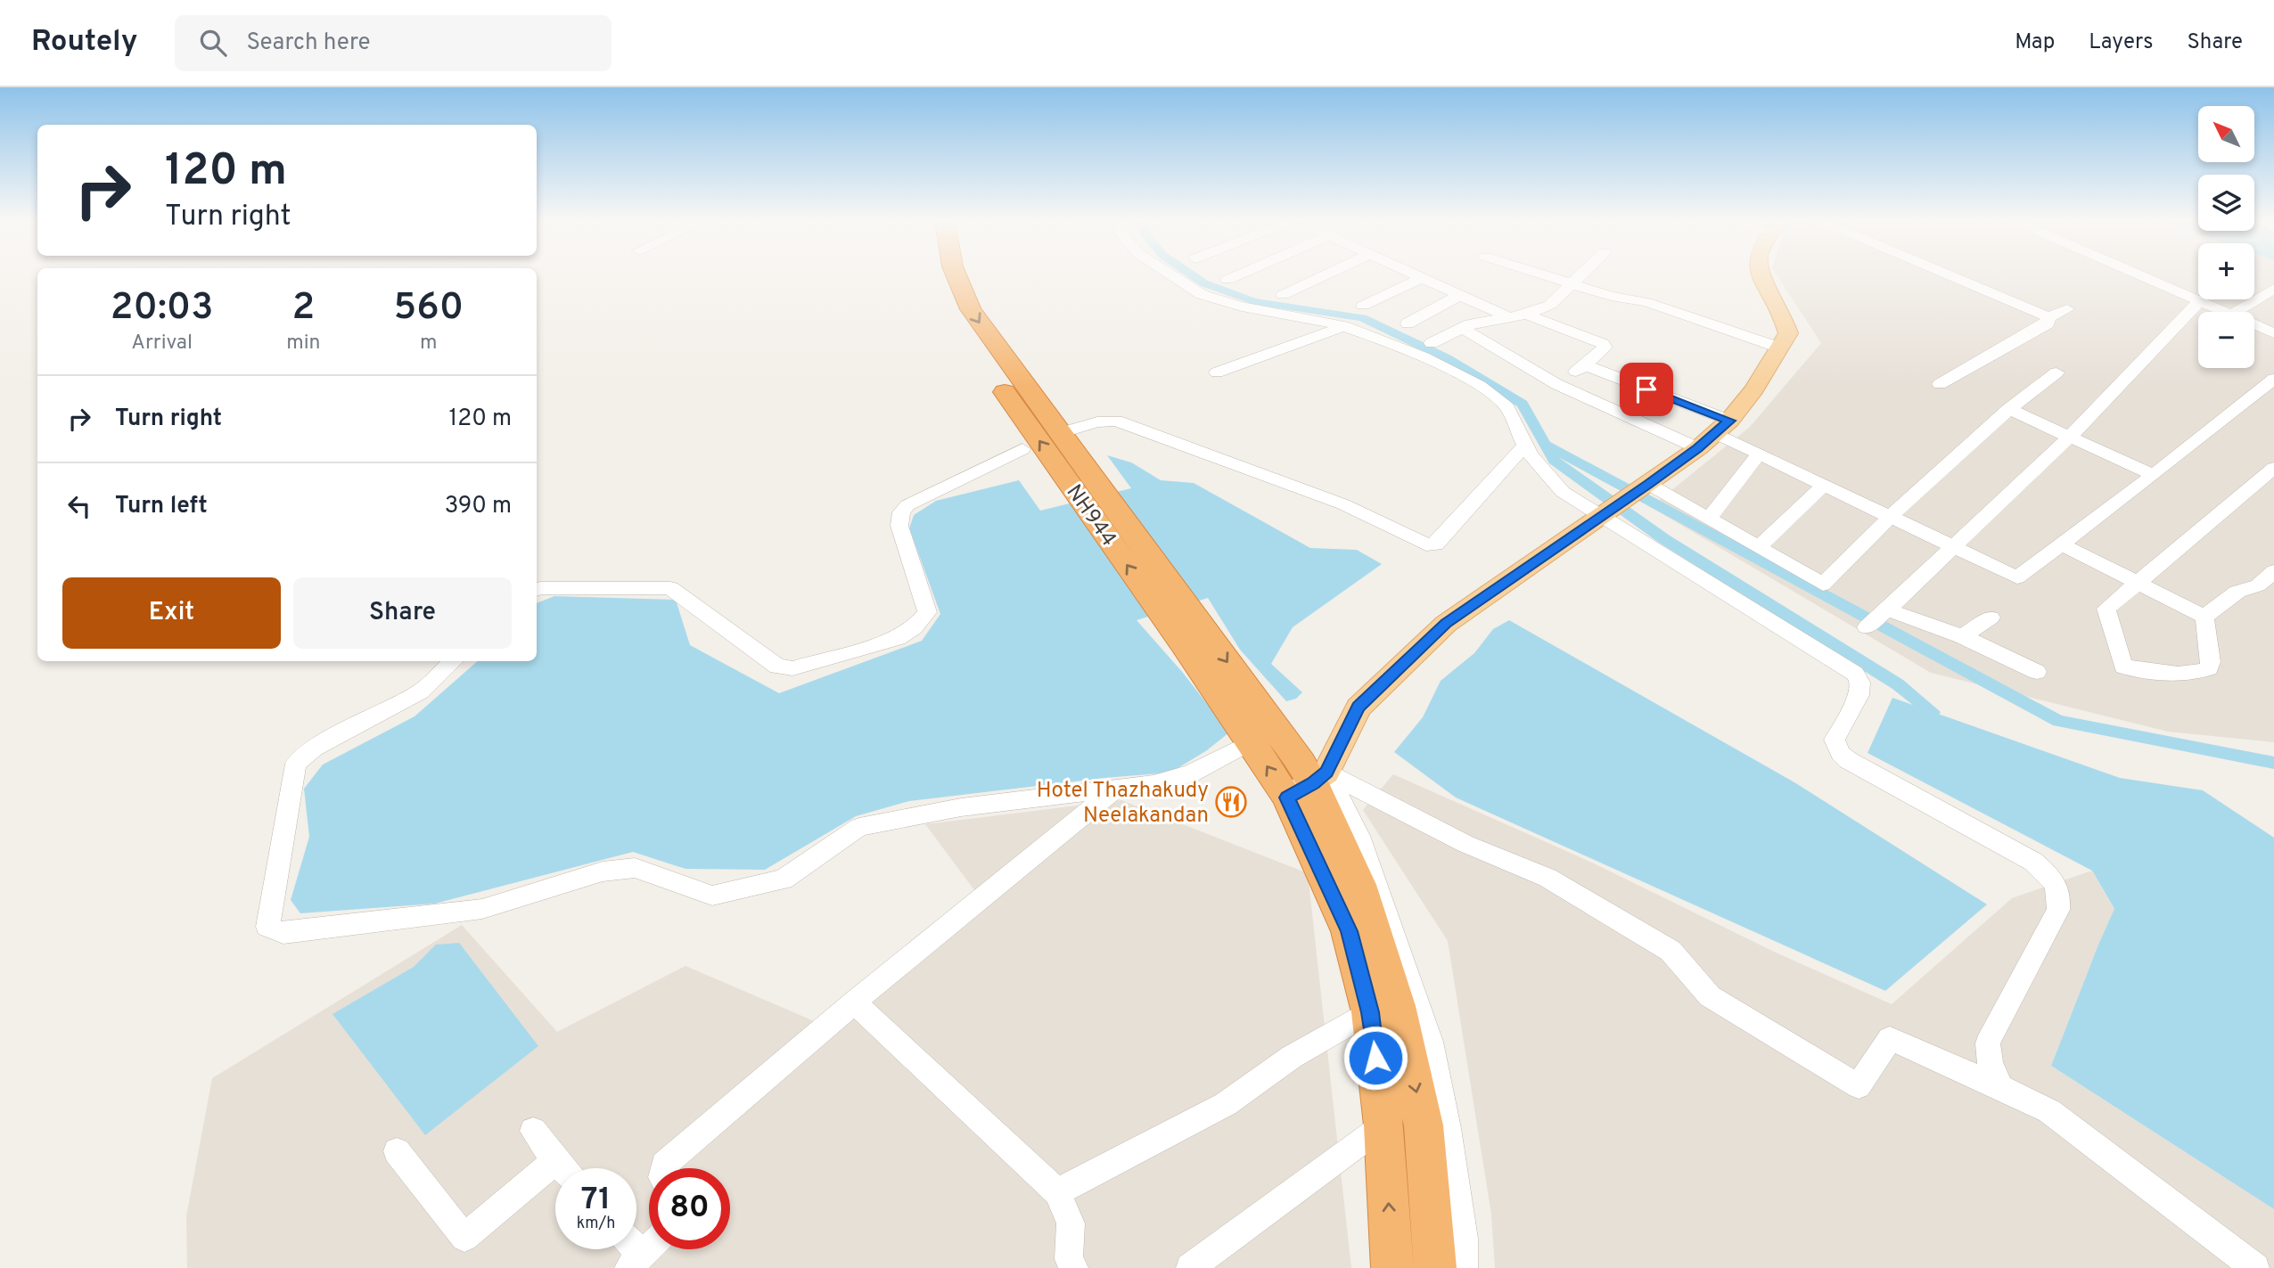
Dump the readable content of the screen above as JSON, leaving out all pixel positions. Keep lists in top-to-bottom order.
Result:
{
  "streets": {
    "highway": ["NH944"]
  },
  "places": {
    "restaurant": ["Hotel Thazhakudy Neelakandan"]
  },
  "north": "top left",
  "page": {
    "header": "Routely",
    "search": "Search here",
    "nav": ["Map", "Layers", "Share"],
    "map_buttons": ["+", "−"],
    "turn": ["120 m", "Turn right"],
    "eta": [
      "20:03",
      "Arrival",
      "2",
      "min",
      "560",
      "m"
    ],
    "list": [
      {
        "name": "Turn right",
        "value": "120 m"
      },
      {
        "name": "Turn left",
        "value": "390 m"
      }
    ],
    "buttons": ["Exit", "Share"],
    "speed": "71 km/h",
    "limit": "80"
  }
}
